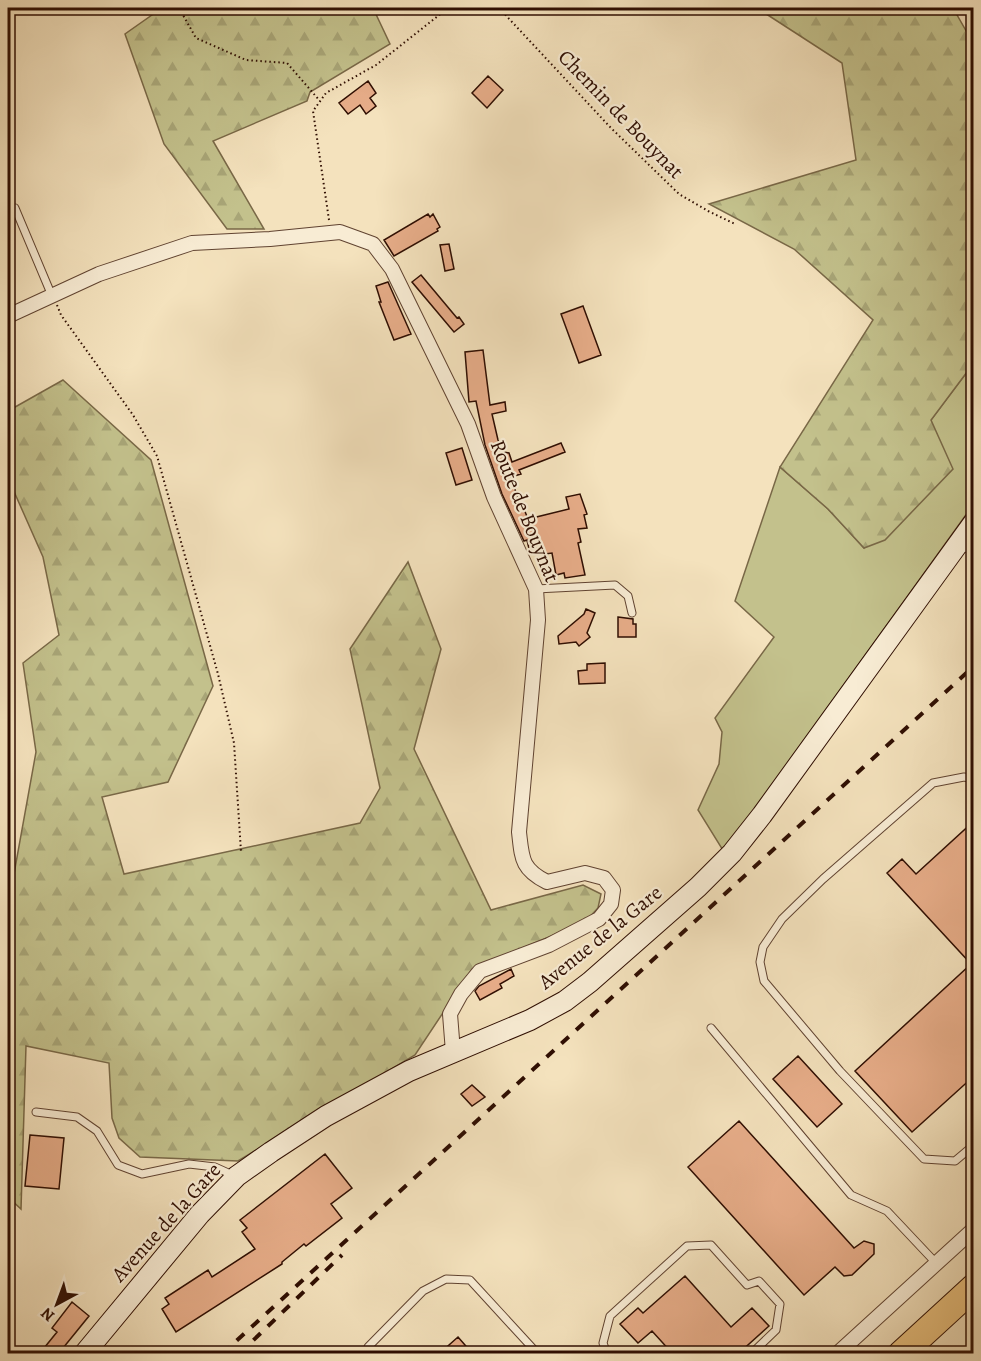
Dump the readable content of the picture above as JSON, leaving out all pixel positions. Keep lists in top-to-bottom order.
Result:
{
  "streets": {
    "street": ["Route de Bouynat", "Avenue de la Gare"],
    "path": ["Chemin de Bouynat"]
  },
  "crossings": [
    ["Route de Bouynat", "Avenue de la Gare"]
  ],
  "north": "bottom left"
}
